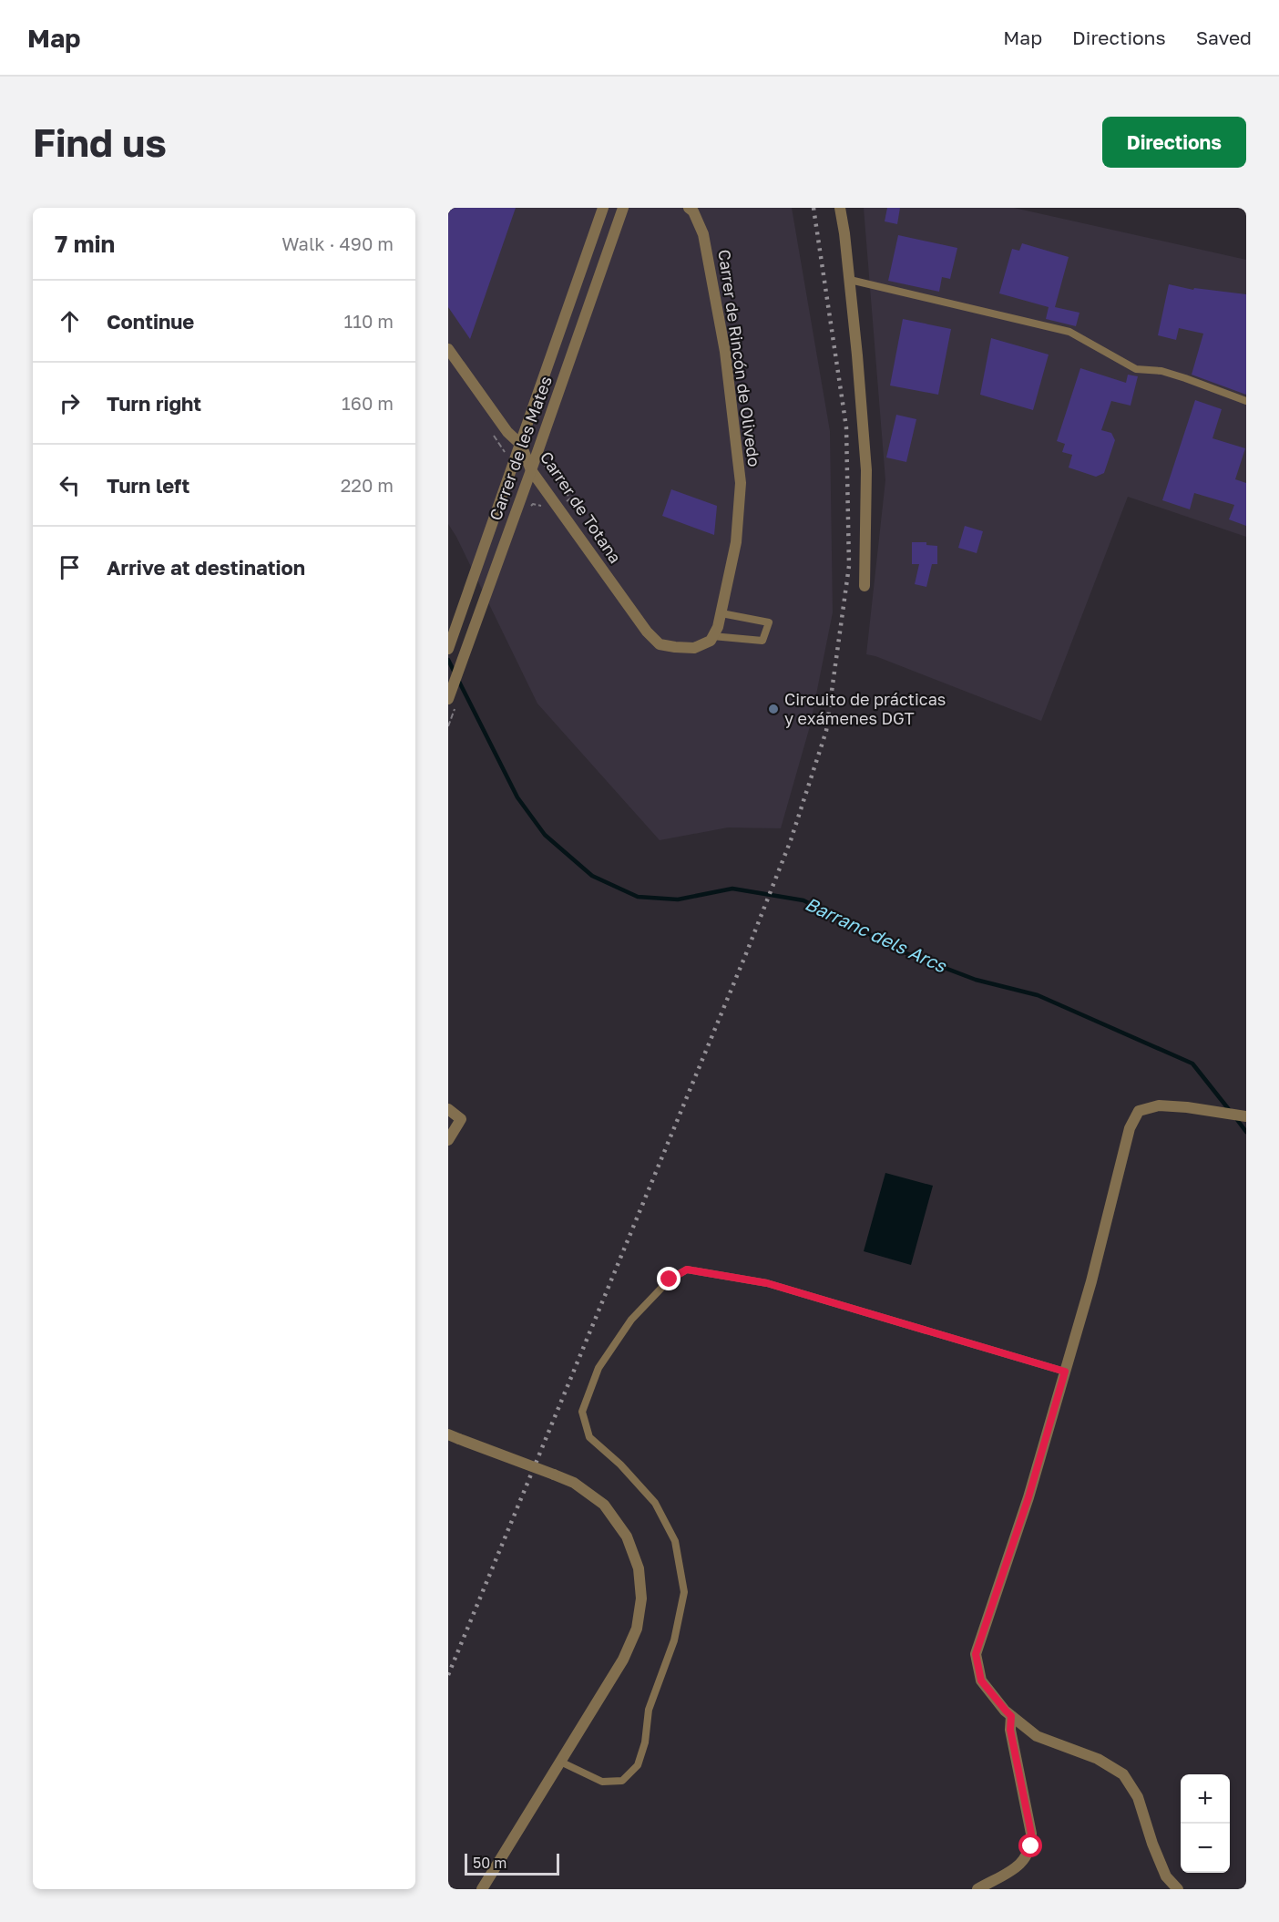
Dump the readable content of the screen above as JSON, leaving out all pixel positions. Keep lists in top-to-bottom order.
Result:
{
  "streets": {
    "street": ["Carrer de Rincón de Olivedo", "Carrer de les Mates", "Carrer de Totana"]
  },
  "crossings": [
    ["Carrer de Rincón de Olivedo", "Carrer de Totana"],
    ["Carrer de les Mates", "Carrer de Totana"]
  ],
  "water": ["Barranc dels Arcs"],
  "places": ["Circuito de prácticas y exámenes DGT"],
  "scale_bar": "50 m",
  "page": {
    "header": "Map",
    "nav": ["Map", "Directions", "Saved"],
    "buttons": "Directions",
    "title": "Find us",
    "heading": ["7 min", "Walk · 490 m"],
    "list": [
      ["Continue", "110 m"],
      ["Turn right", "160 m"],
      ["Turn left", "220 m"],
      "Arrive at destination"
    ],
    "map_buttons": ["+", "−"],
    "scale": "50 m"
  }
}
